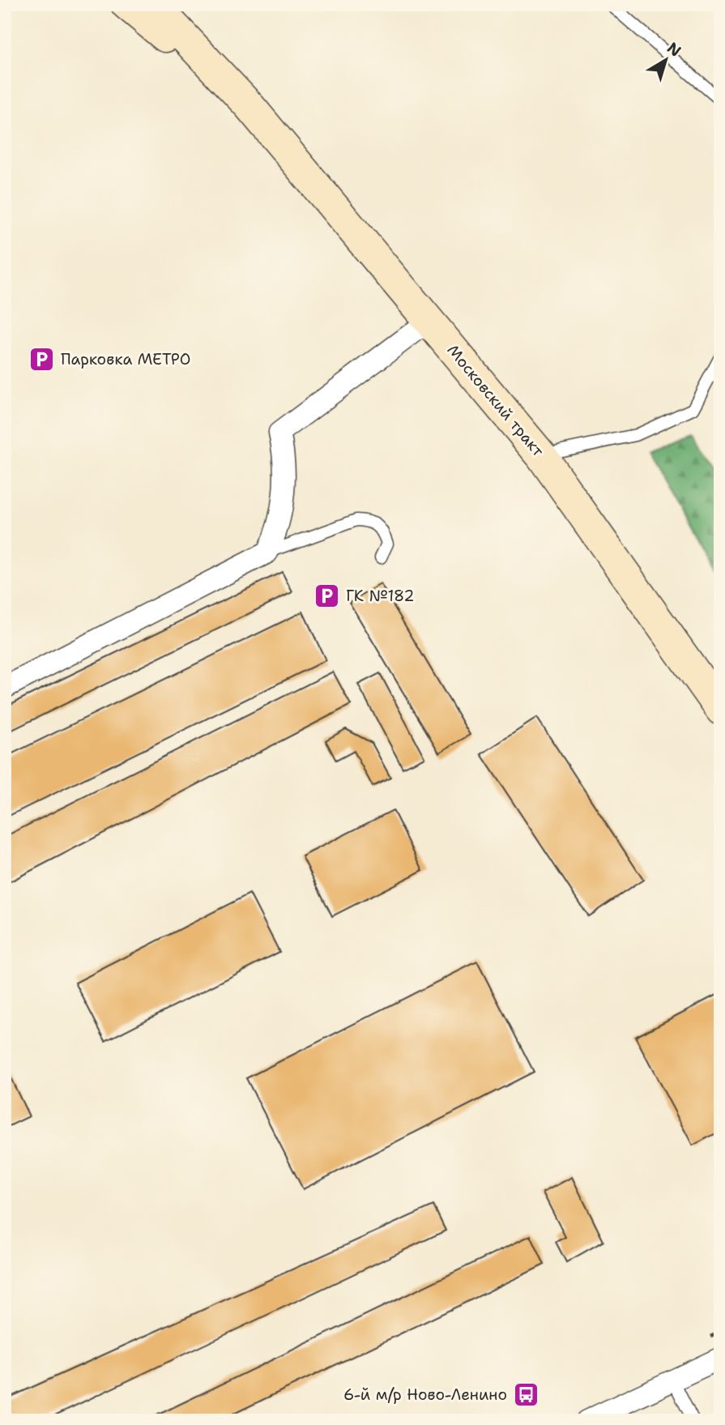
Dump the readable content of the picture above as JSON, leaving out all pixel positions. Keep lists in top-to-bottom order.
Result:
{
  "streets": {
    "main road": ["Московский тракт"]
  },
  "places": {
    "parking": ["Парковка МЕТРО", "ГК №182"],
    "bus stop": ["6-й м/р Ново-Ленино"]
  },
  "north": "top right"
}
